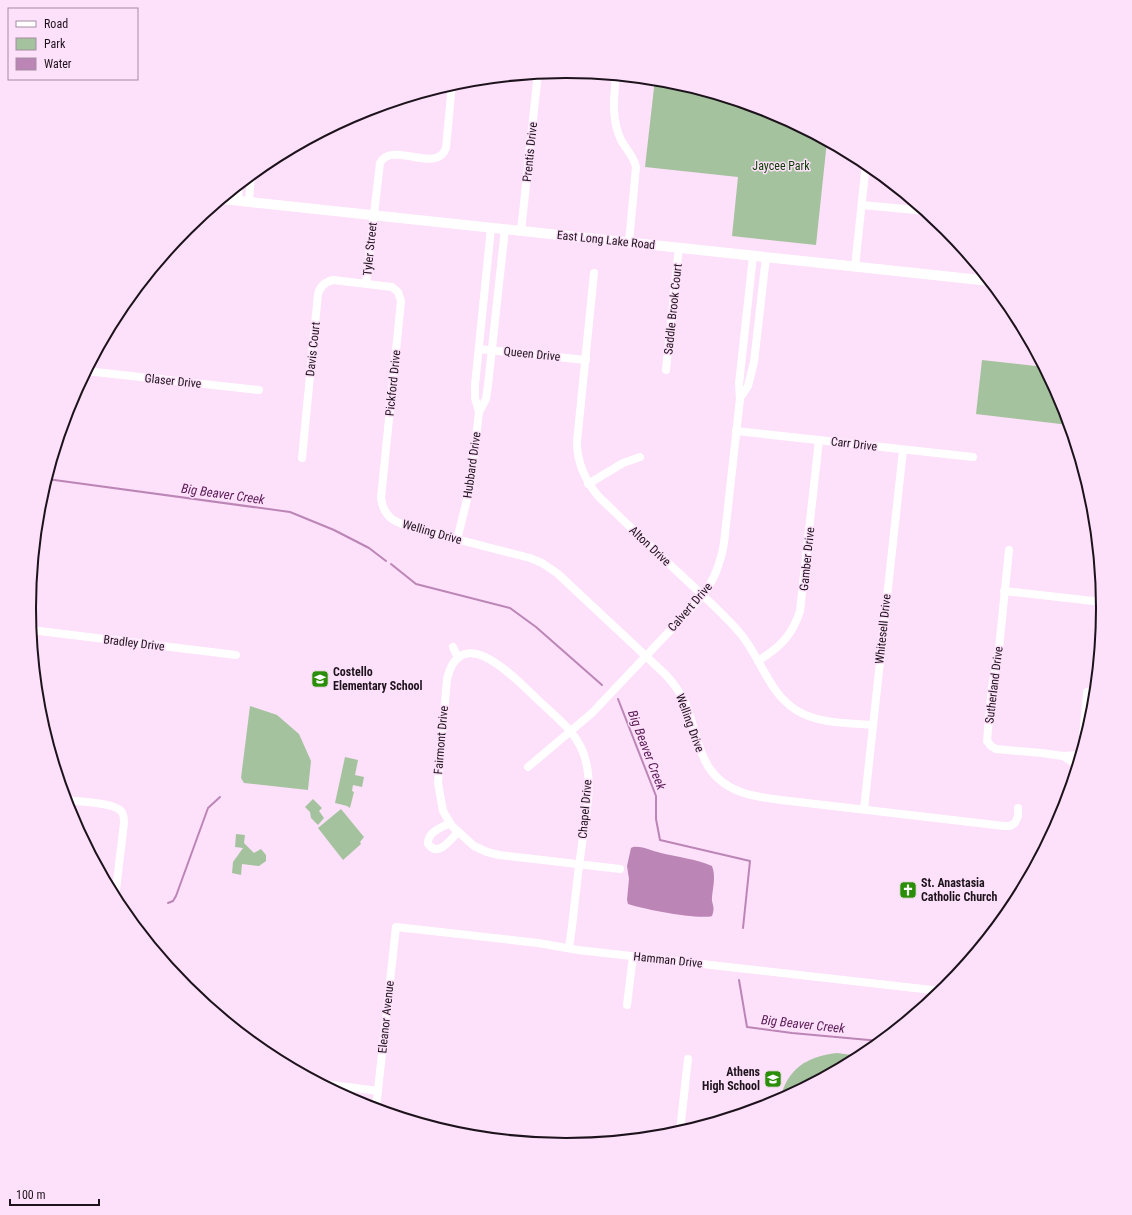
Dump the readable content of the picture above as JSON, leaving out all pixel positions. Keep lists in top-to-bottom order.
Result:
{
  "streets": {
    "main road": ["East Long Lake Road"],
    "street": [
      "Prentis Drive",
      "Tyler Street",
      "Saddle Brook Court",
      "Davis Court",
      "Queen Drive",
      "Glaser Drive",
      "Pickford Drive",
      "Carr Drive",
      "Hubbard Drive",
      "Welling Drive",
      "Alton Drive",
      "Gamber Drive",
      "Calvert Drive",
      "Whitesell Drive",
      "Bradley Drive",
      "Sutherland Drive",
      "Fairmont Drive",
      "Chapel Drive",
      "Hamman Drive",
      "Eleanor Avenue"
    ]
  },
  "crossings": [
    ["Prentis Drive", "East Long Lake Road"],
    ["East Long Lake Road", "Tyler Street"],
    ["East Long Lake Road", "Saddle Brook Court"],
    ["East Long Lake Road", "Hubbard Drive"],
    ["East Long Lake Road", "Calvert Drive"],
    ["Tyler Street", "Davis Court"],
    ["Tyler Street", "Pickford Drive"],
    ["Davis Court", "Pickford Drive"],
    ["Queen Drive", "Hubbard Drive"],
    ["Queen Drive", "Alton Drive"],
    ["Pickford Drive", "Welling Drive"],
    ["Carr Drive", "Gamber Drive"],
    ["Carr Drive", "Calvert Drive"],
    ["Carr Drive", "Whitesell Drive"],
    ["Hubbard Drive", "Welling Drive"],
    ["Welling Drive", "Calvert Drive"],
    ["Welling Drive", "Whitesell Drive"],
    ["Alton Drive", "Gamber Drive"],
    ["Alton Drive", "Calvert Drive"],
    ["Alton Drive", "Whitesell Drive"],
    ["Calvert Drive", "Chapel Drive"],
    ["Fairmont Drive", "Chapel Drive"],
    ["Chapel Drive", "Hamman Drive"],
    ["Hamman Drive", "Eleanor Avenue"]
  ],
  "water": ["Big Beaver Creek"],
  "parks": ["Jaycee Park"],
  "places": {
    "school or university": ["Costello Elementary School", "Athens High School"],
    "church": ["St. Anastasia Catholic Church"]
  },
  "legend": ["Road", "Park", "Water"],
  "scale_bar": "100 m"
}
